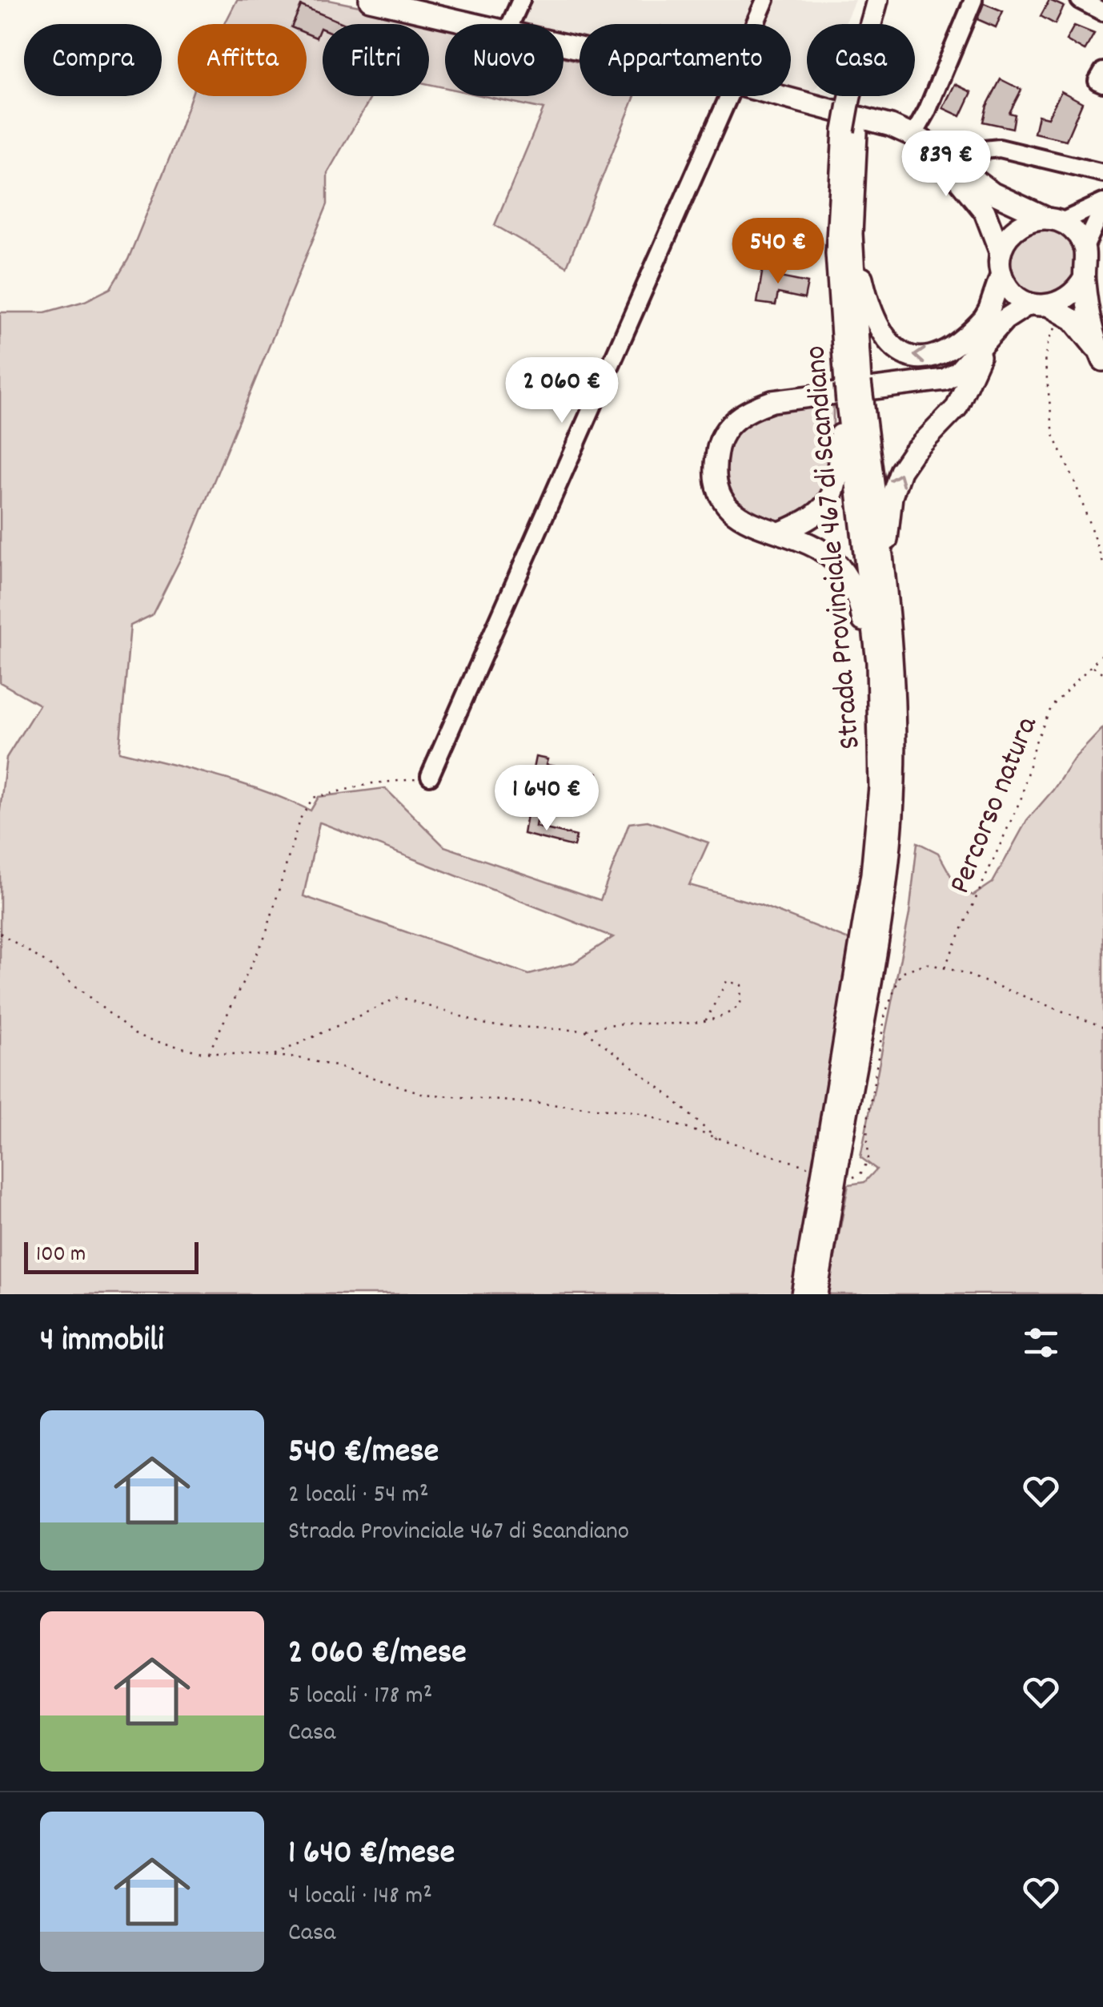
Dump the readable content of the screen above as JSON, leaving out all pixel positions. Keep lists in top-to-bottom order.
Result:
{
  "streets": {
    "main road": ["Strada Provinciale 467 di Scandiano"],
    "path": ["Percorso natura"]
  },
  "scale_bar": "100 m",
  "page": {
    "chip": [
      "Compra",
      "Affitta",
      "Filtri",
      "Nuovo",
      "Appartamento",
      "Casa"
    ],
    "price": [
      "839 €",
      "540 €",
      "2 060 €",
      "1 640 €"
    ],
    "scale": "100 m",
    "heading": "4 immobili",
    "list": [
      {
        "name": "540 €/mese",
        "note": "2 locali · 54 m² · Strada Provinciale 467 di Scandiano"
      },
      {
        "name": "2 060 €/mese",
        "note": "5 locali · 178 m² · Casa"
      },
      {
        "name": "1 640 €/mese",
        "note": "4 locali · 148 m² · Casa"
      }
    ]
  }
}
